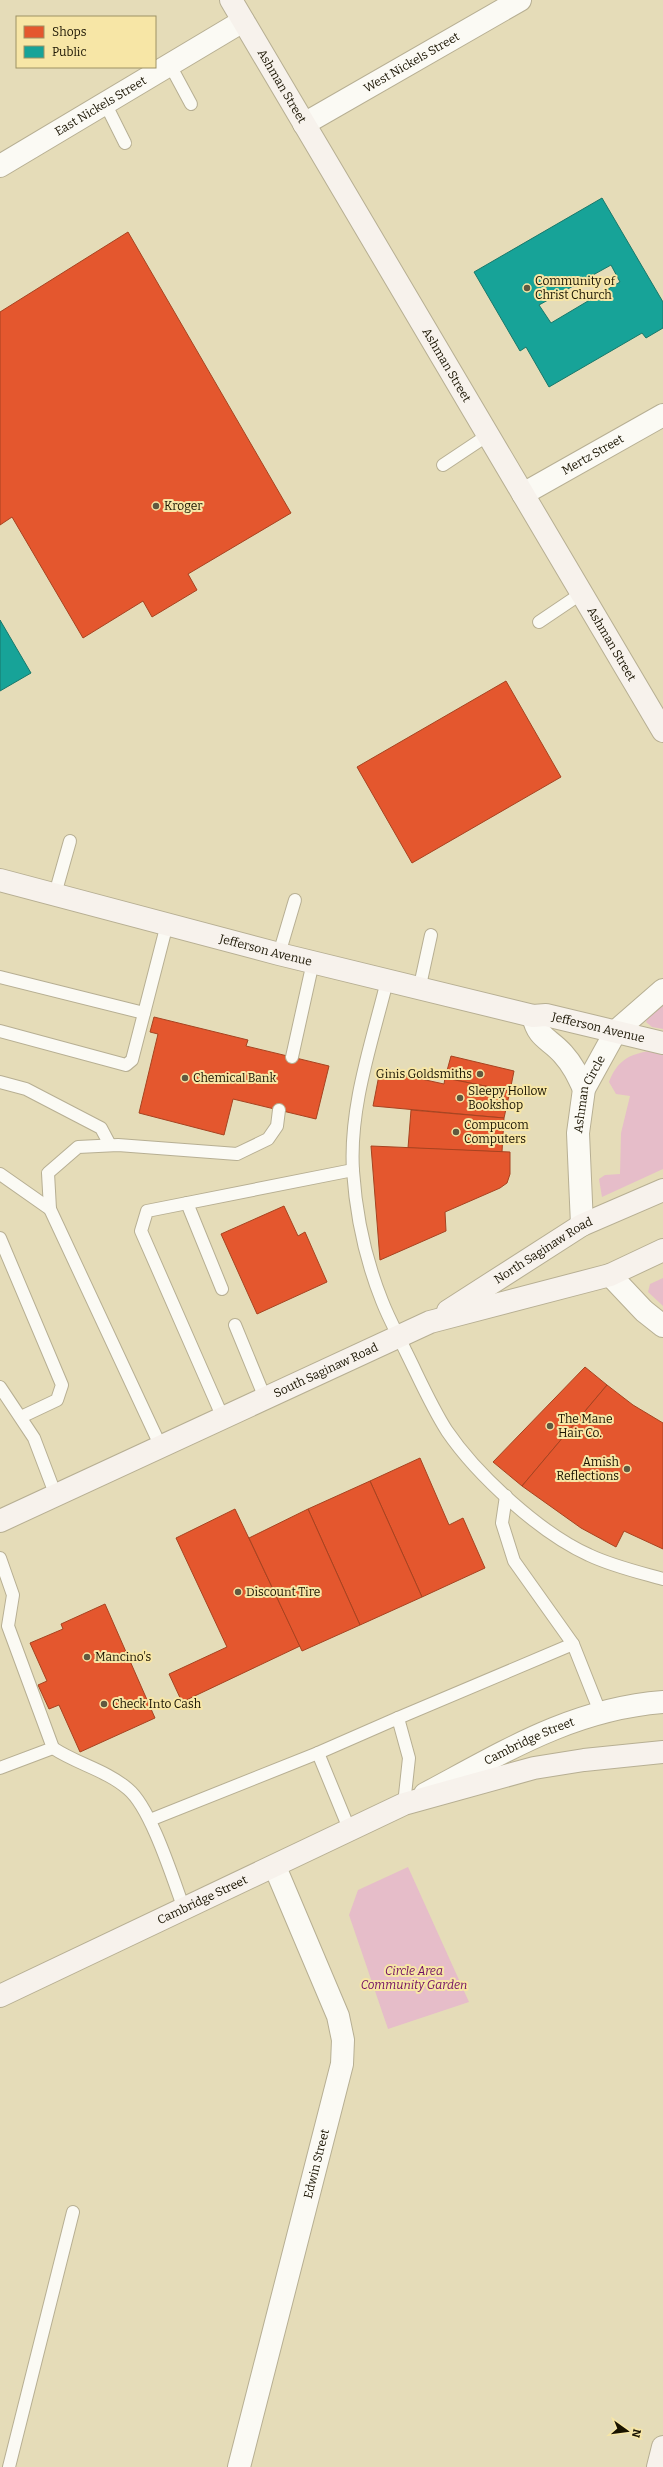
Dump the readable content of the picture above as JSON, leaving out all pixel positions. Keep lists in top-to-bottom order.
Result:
{
  "streets": {
    "street": [
      "West Nickels Street",
      "Ashman Street",
      "East Nickels Street",
      "Mertz Street",
      "Jefferson Avenue",
      "Ashman Circle",
      "North Saginaw Road",
      "South Saginaw Road",
      "Cambridge Street",
      "Edwin Street"
    ]
  },
  "crossings": [
    ["West Nickels Street", "Ashman Street"],
    ["Ashman Street", "East Nickels Street"],
    ["Ashman Street", "Mertz Street"],
    ["Jefferson Avenue", "Ashman Circle"],
    ["Ashman Circle", "North Saginaw Road"],
    ["North Saginaw Road", "South Saginaw Road"],
    ["Cambridge Street", "Edwin Street"]
  ],
  "parks": ["Circle Area Community Garden"],
  "places": [
    "Community of Christ Church",
    "Kroger",
    "Ginis Goldsmiths",
    "Chemical Bank",
    "Sleepy Hollow Bookshop",
    "Compucom Computers",
    "The Mane Hair Co.",
    "Amish Reflections",
    "Discount Tire",
    "Mancino's",
    "Check Into Cash"
  ],
  "legend": ["Shops", "Public"],
  "north": "right"
}
